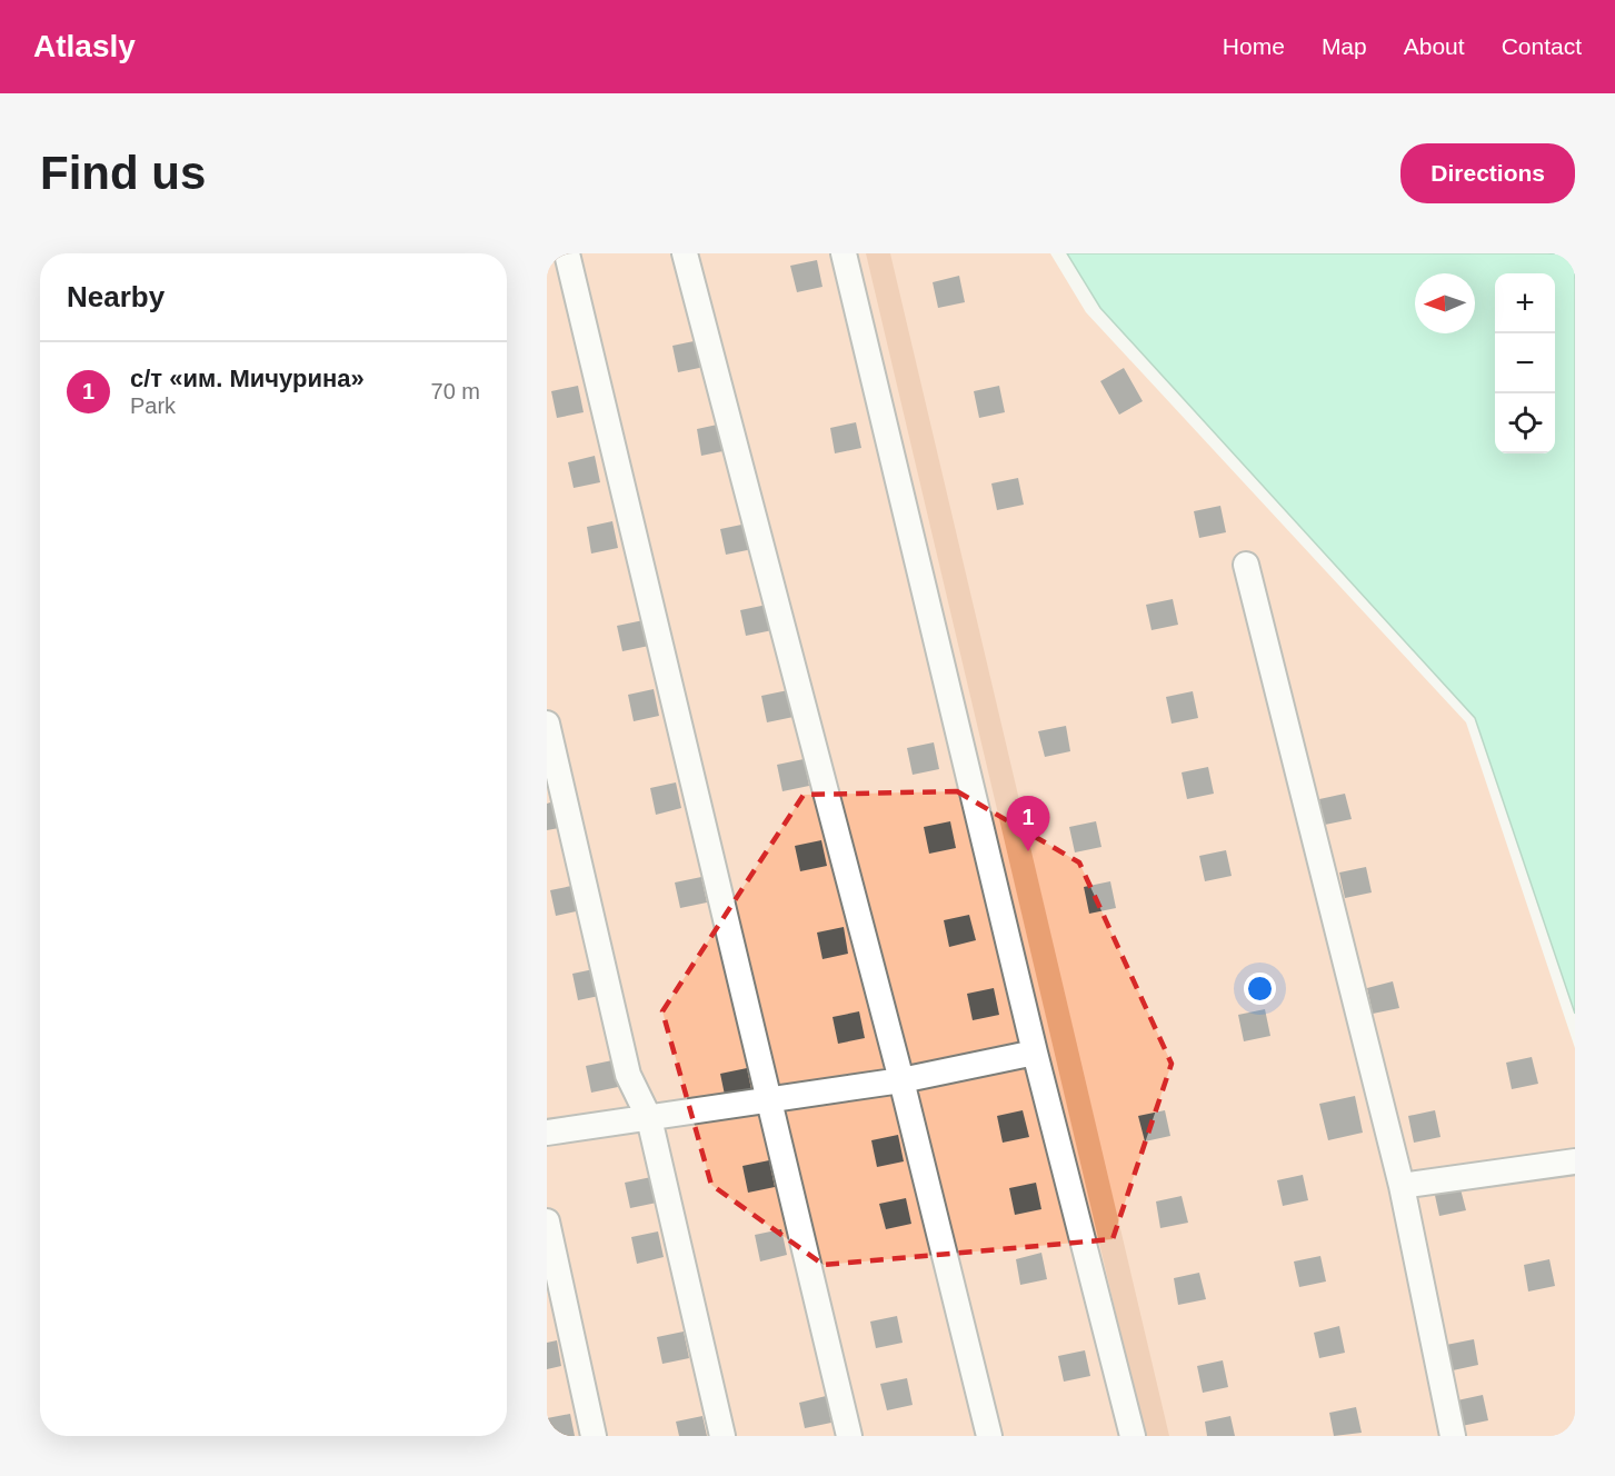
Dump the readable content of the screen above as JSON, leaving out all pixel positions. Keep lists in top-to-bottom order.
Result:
{
  "north": "left",
  "page": {
    "header": "Atlasly",
    "nav": [
      "Home",
      "Map",
      "About",
      "Contact"
    ],
    "buttons": "Directions",
    "title": "Find us",
    "heading": "Nearby",
    "map_buttons": ["+", "−"],
    "list": [
      {
        "mark": "1",
        "name": "с/т «им. Мичурина»",
        "note": "Park",
        "value": "70 m"
      }
    ],
    "pins": "1"
  }
}
